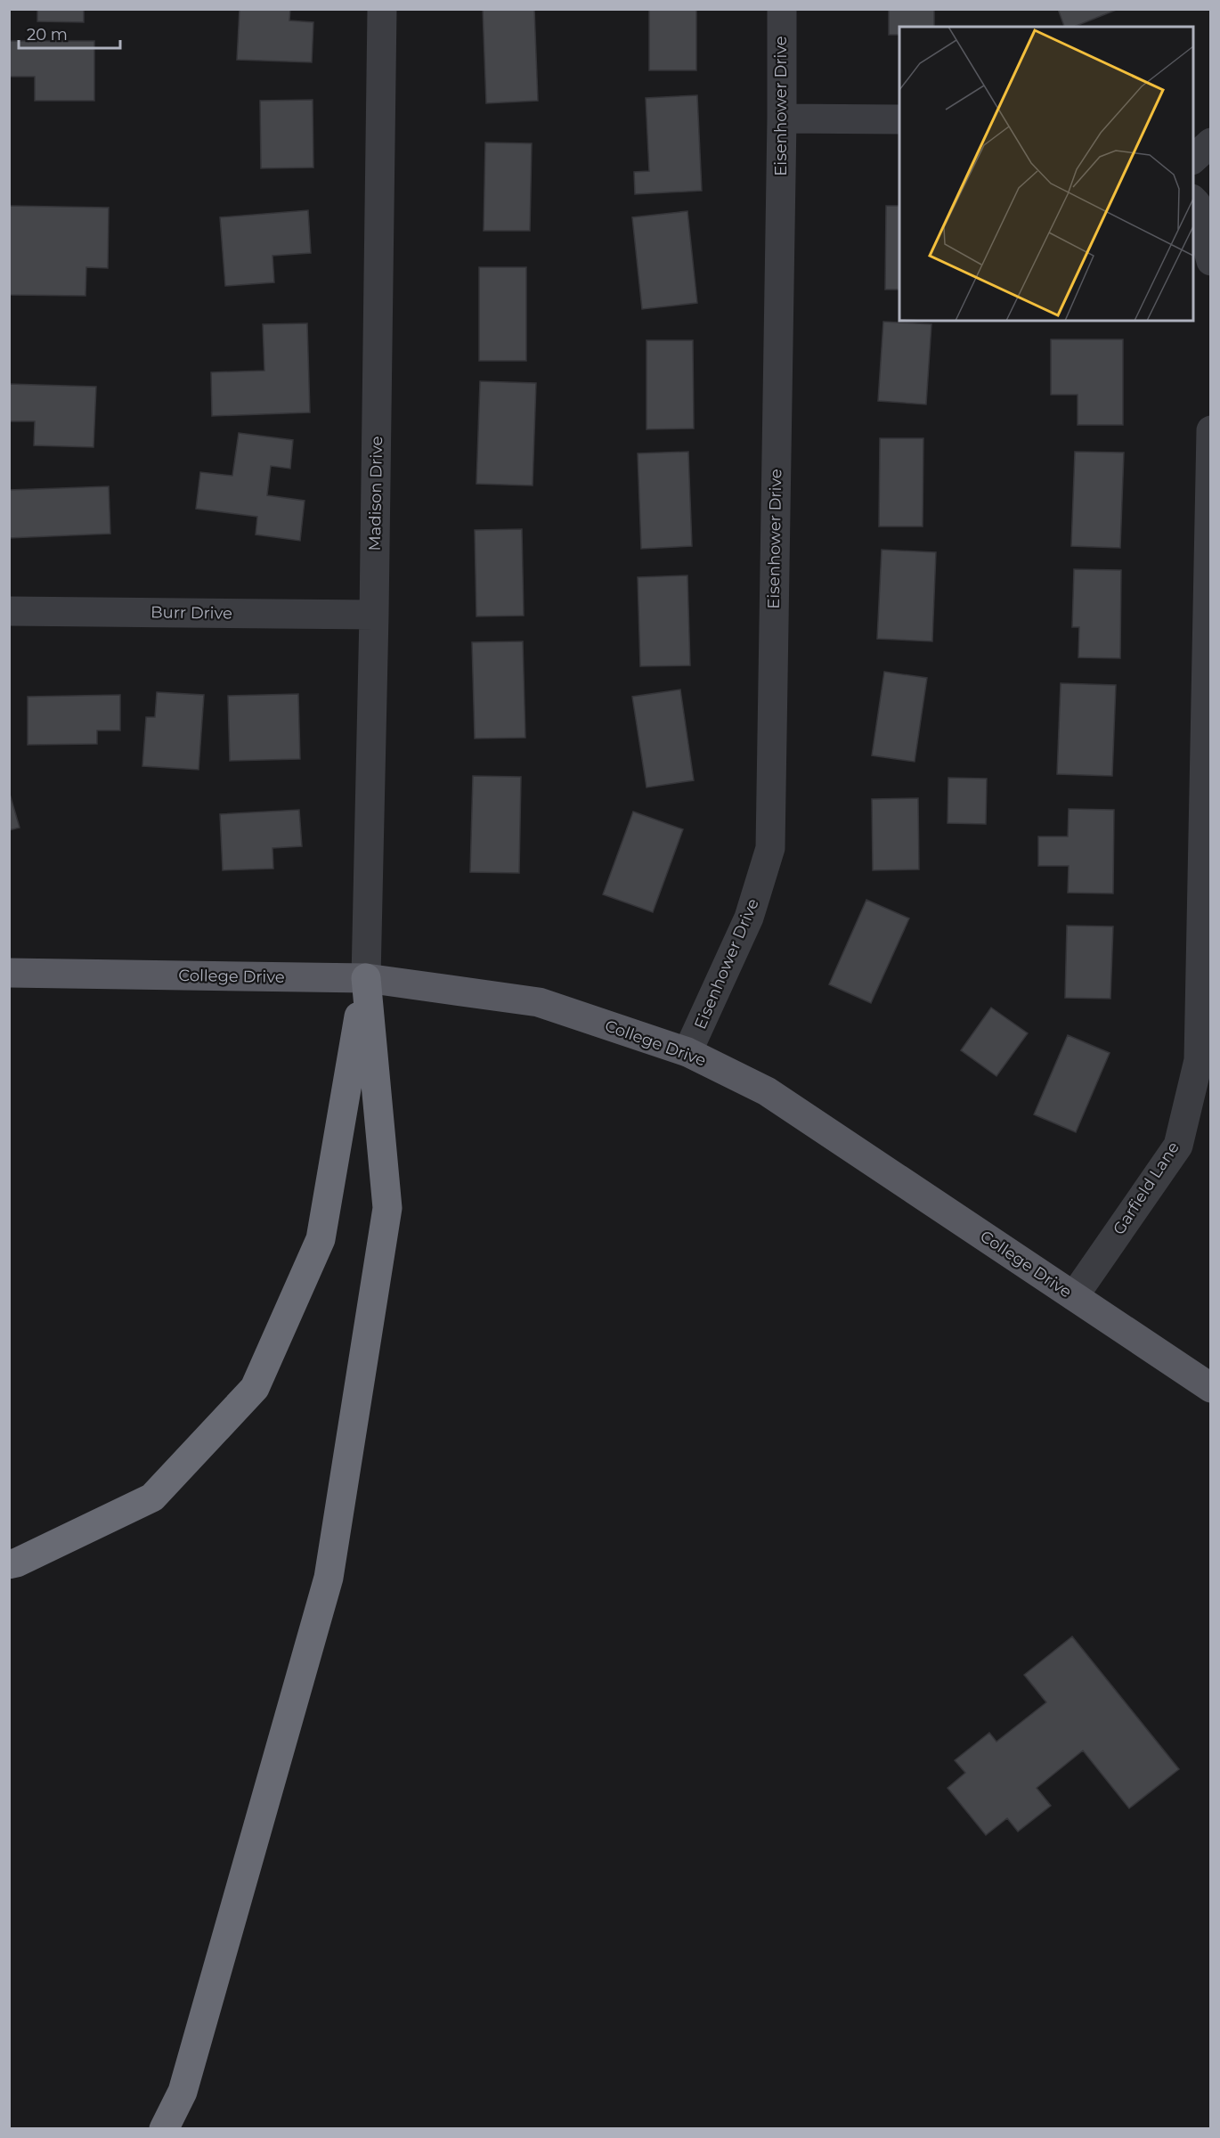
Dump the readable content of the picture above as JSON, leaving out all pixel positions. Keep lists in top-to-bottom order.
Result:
{
  "streets": {
    "main road": ["College Drive"],
    "street": [
      "Eisenhower Drive",
      "Madison Drive",
      "Burr Drive",
      "Garfield Lane"
    ]
  },
  "crossings": [
    ["Eisenhower Drive", "College Drive"],
    ["Madison Drive", "Burr Drive"],
    ["Madison Drive", "College Drive"],
    ["College Drive", "Garfield Lane"]
  ],
  "scale_bar": "20 m"
}
